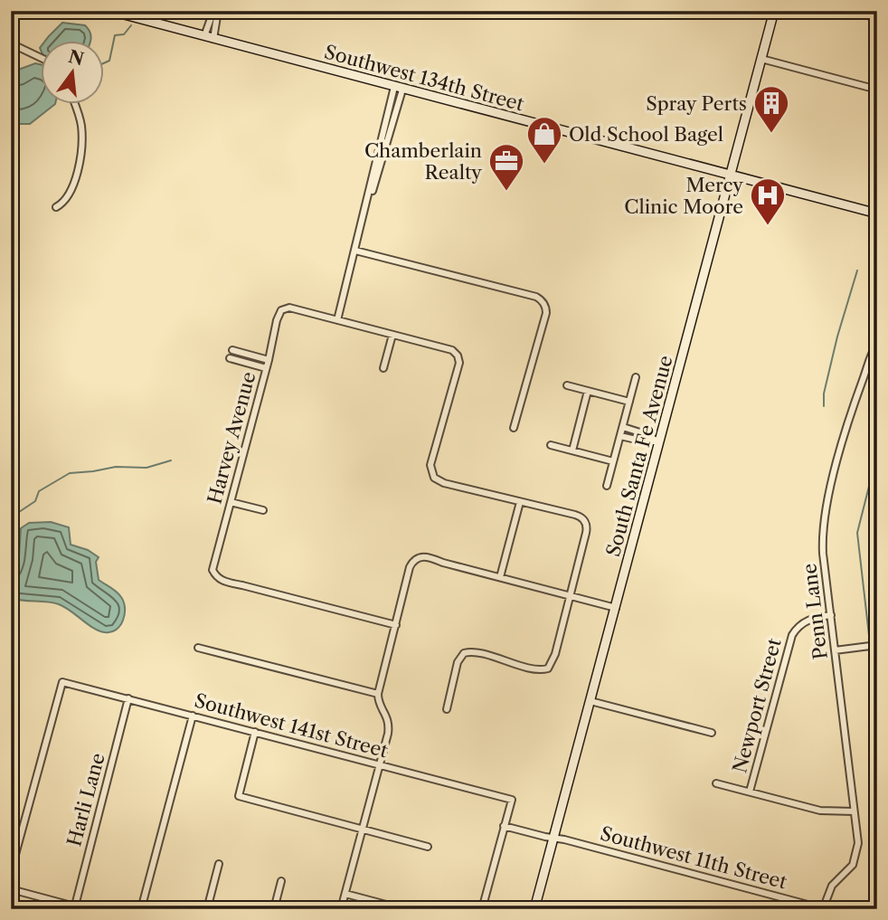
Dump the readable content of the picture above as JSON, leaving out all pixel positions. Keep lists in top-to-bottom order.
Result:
{
  "streets": {
    "main road": ["Southwest 134th Street", "South Santa Fe Avenue"],
    "street": [
      "Harvey Avenue",
      "Penn Lane",
      "Newport Street",
      "Southwest 141st Street",
      "Harli Lane",
      "Southwest 11th Street"
    ]
  },
  "crossings": [
    ["Southwest 134th Street", "South Santa Fe Avenue"],
    ["South Santa Fe Avenue", "Southwest 11th Street"],
    ["Penn Lane", "Newport Street"],
    ["Penn Lane", "Southwest 11th Street"],
    ["Southwest 141st Street", "Harli Lane"],
    ["Southwest 141st Street", "Southwest 11th Street"]
  ],
  "places": {
    "building": ["Spray Perts"],
    "shop": ["Old School Bagel"],
    "office": ["Chamberlain Realty"],
    "hospital": ["Mercy Clinic Moore"]
  },
  "north": "top"
}
